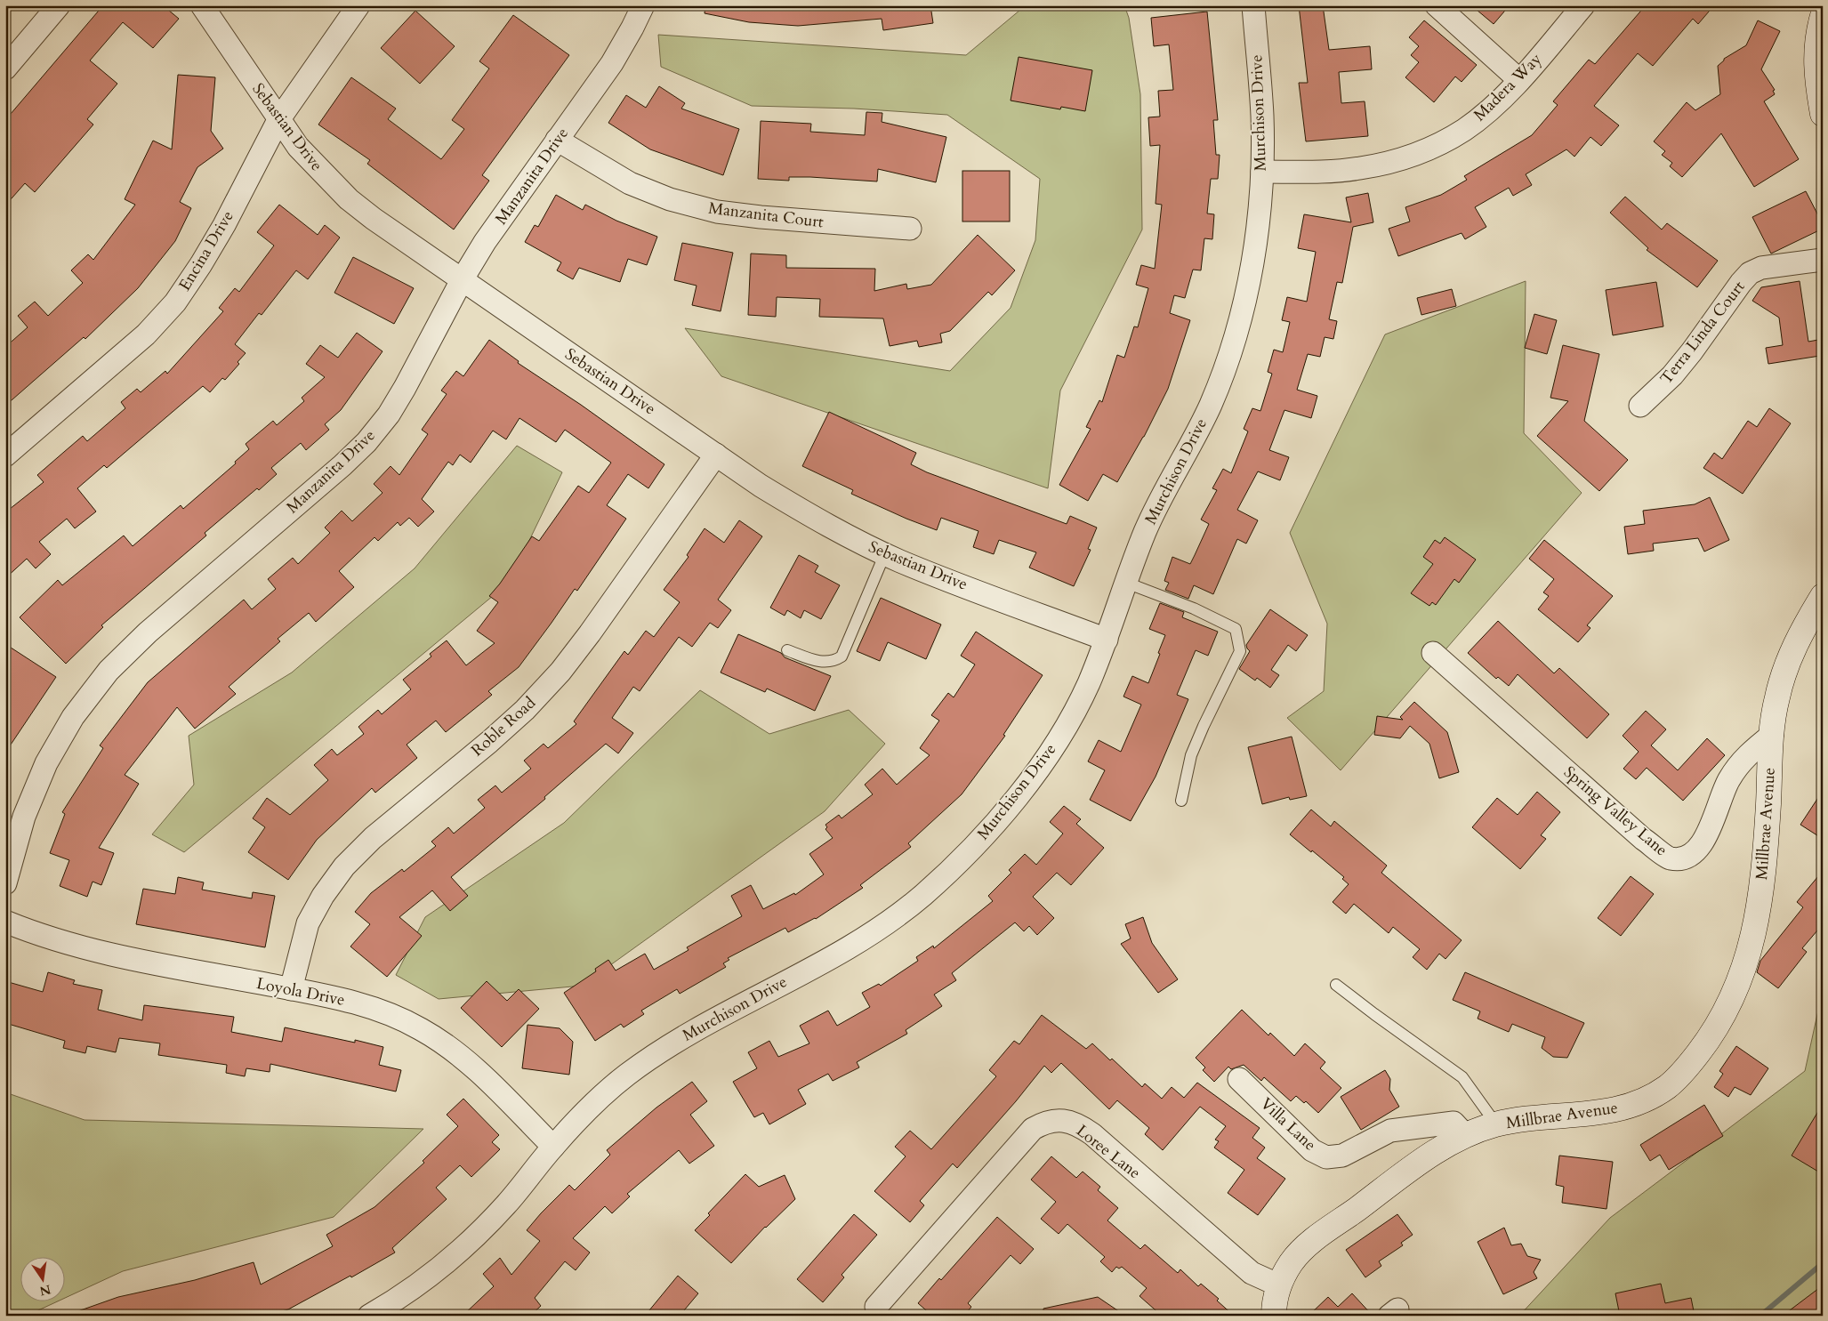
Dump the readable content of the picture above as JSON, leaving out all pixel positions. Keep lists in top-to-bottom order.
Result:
{
  "streets": {
    "street": [
      "Madera Way",
      "Murchison Drive",
      "Sebastian Drive",
      "Manzanita Drive",
      "Manzanita Court",
      "Encina Drive",
      "Terra Linda Court",
      "Roble Road",
      "Spring Valley Lane",
      "Millbrae Avenue",
      "Loyola Drive",
      "Villa Lane",
      "Loree Lane"
    ]
  },
  "crossings": [
    ["Madera Way", "Murchison Drive"],
    ["Murchison Drive", "Sebastian Drive"],
    ["Murchison Drive", "Loyola Drive"],
    ["Sebastian Drive", "Manzanita Drive"],
    ["Sebastian Drive", "Encina Drive"],
    ["Sebastian Drive", "Roble Road"],
    ["Manzanita Drive", "Manzanita Court"],
    ["Roble Road", "Loyola Drive"],
    ["Spring Valley Lane", "Millbrae Avenue"],
    ["Millbrae Avenue", "Villa Lane"],
    ["Millbrae Avenue", "Loree Lane"]
  ],
  "north": "bottom"
}
